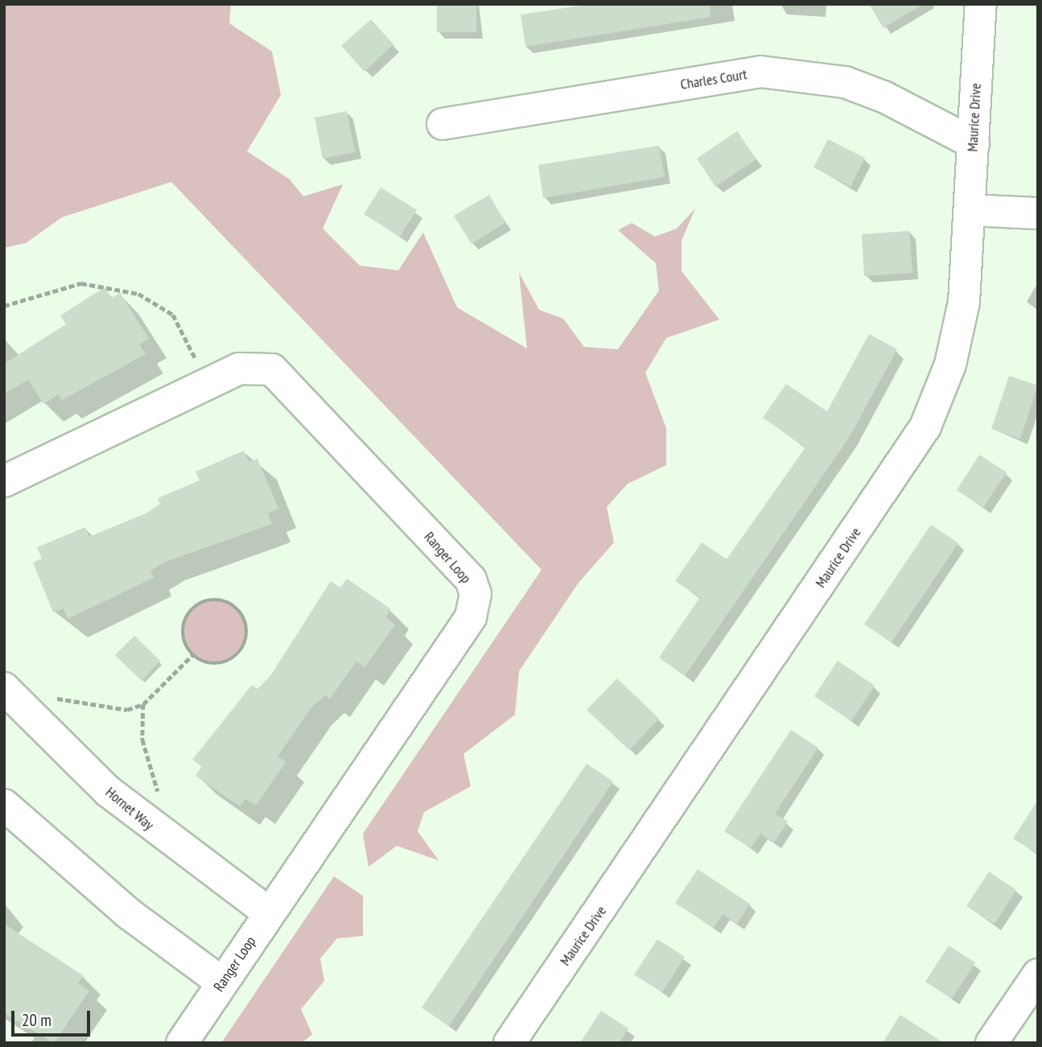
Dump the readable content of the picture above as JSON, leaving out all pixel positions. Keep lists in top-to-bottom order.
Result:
{
  "streets": {
    "street": [
      "Charles Court",
      "Maurice Drive",
      "Ranger Loop",
      "Hornet Way"
    ]
  },
  "crossings": [
    ["Charles Court", "Maurice Drive"],
    ["Ranger Loop", "Hornet Way"]
  ],
  "scale_bar": "20 m"
}
